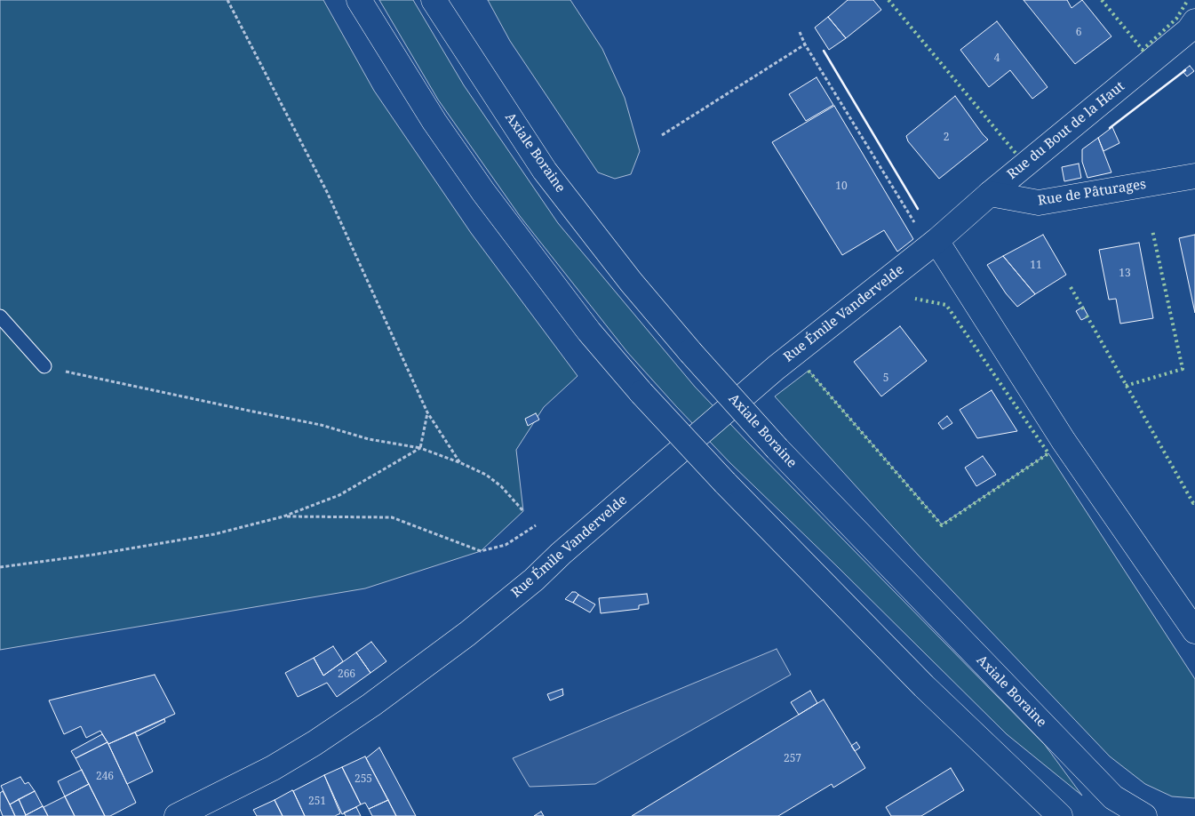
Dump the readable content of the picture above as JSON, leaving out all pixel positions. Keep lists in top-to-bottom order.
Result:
{
  "streets": {
    "main road": [
      "Rue du Bout de la Haut",
      "Axiale Boraine",
      "Rue de Pâturages",
      "Rue Émile Vandervelde"
    ]
  },
  "crossings": [
    ["Rue du Bout de la Haut", "Rue de Pâturages"],
    ["Rue du Bout de la Haut", "Rue Émile Vandervelde"]
  ],
  "house_numbers": [
    "6",
    "4",
    "2",
    "10",
    "11",
    "13",
    "5",
    "266",
    "257",
    "246",
    "255",
    "251"
  ]
}
